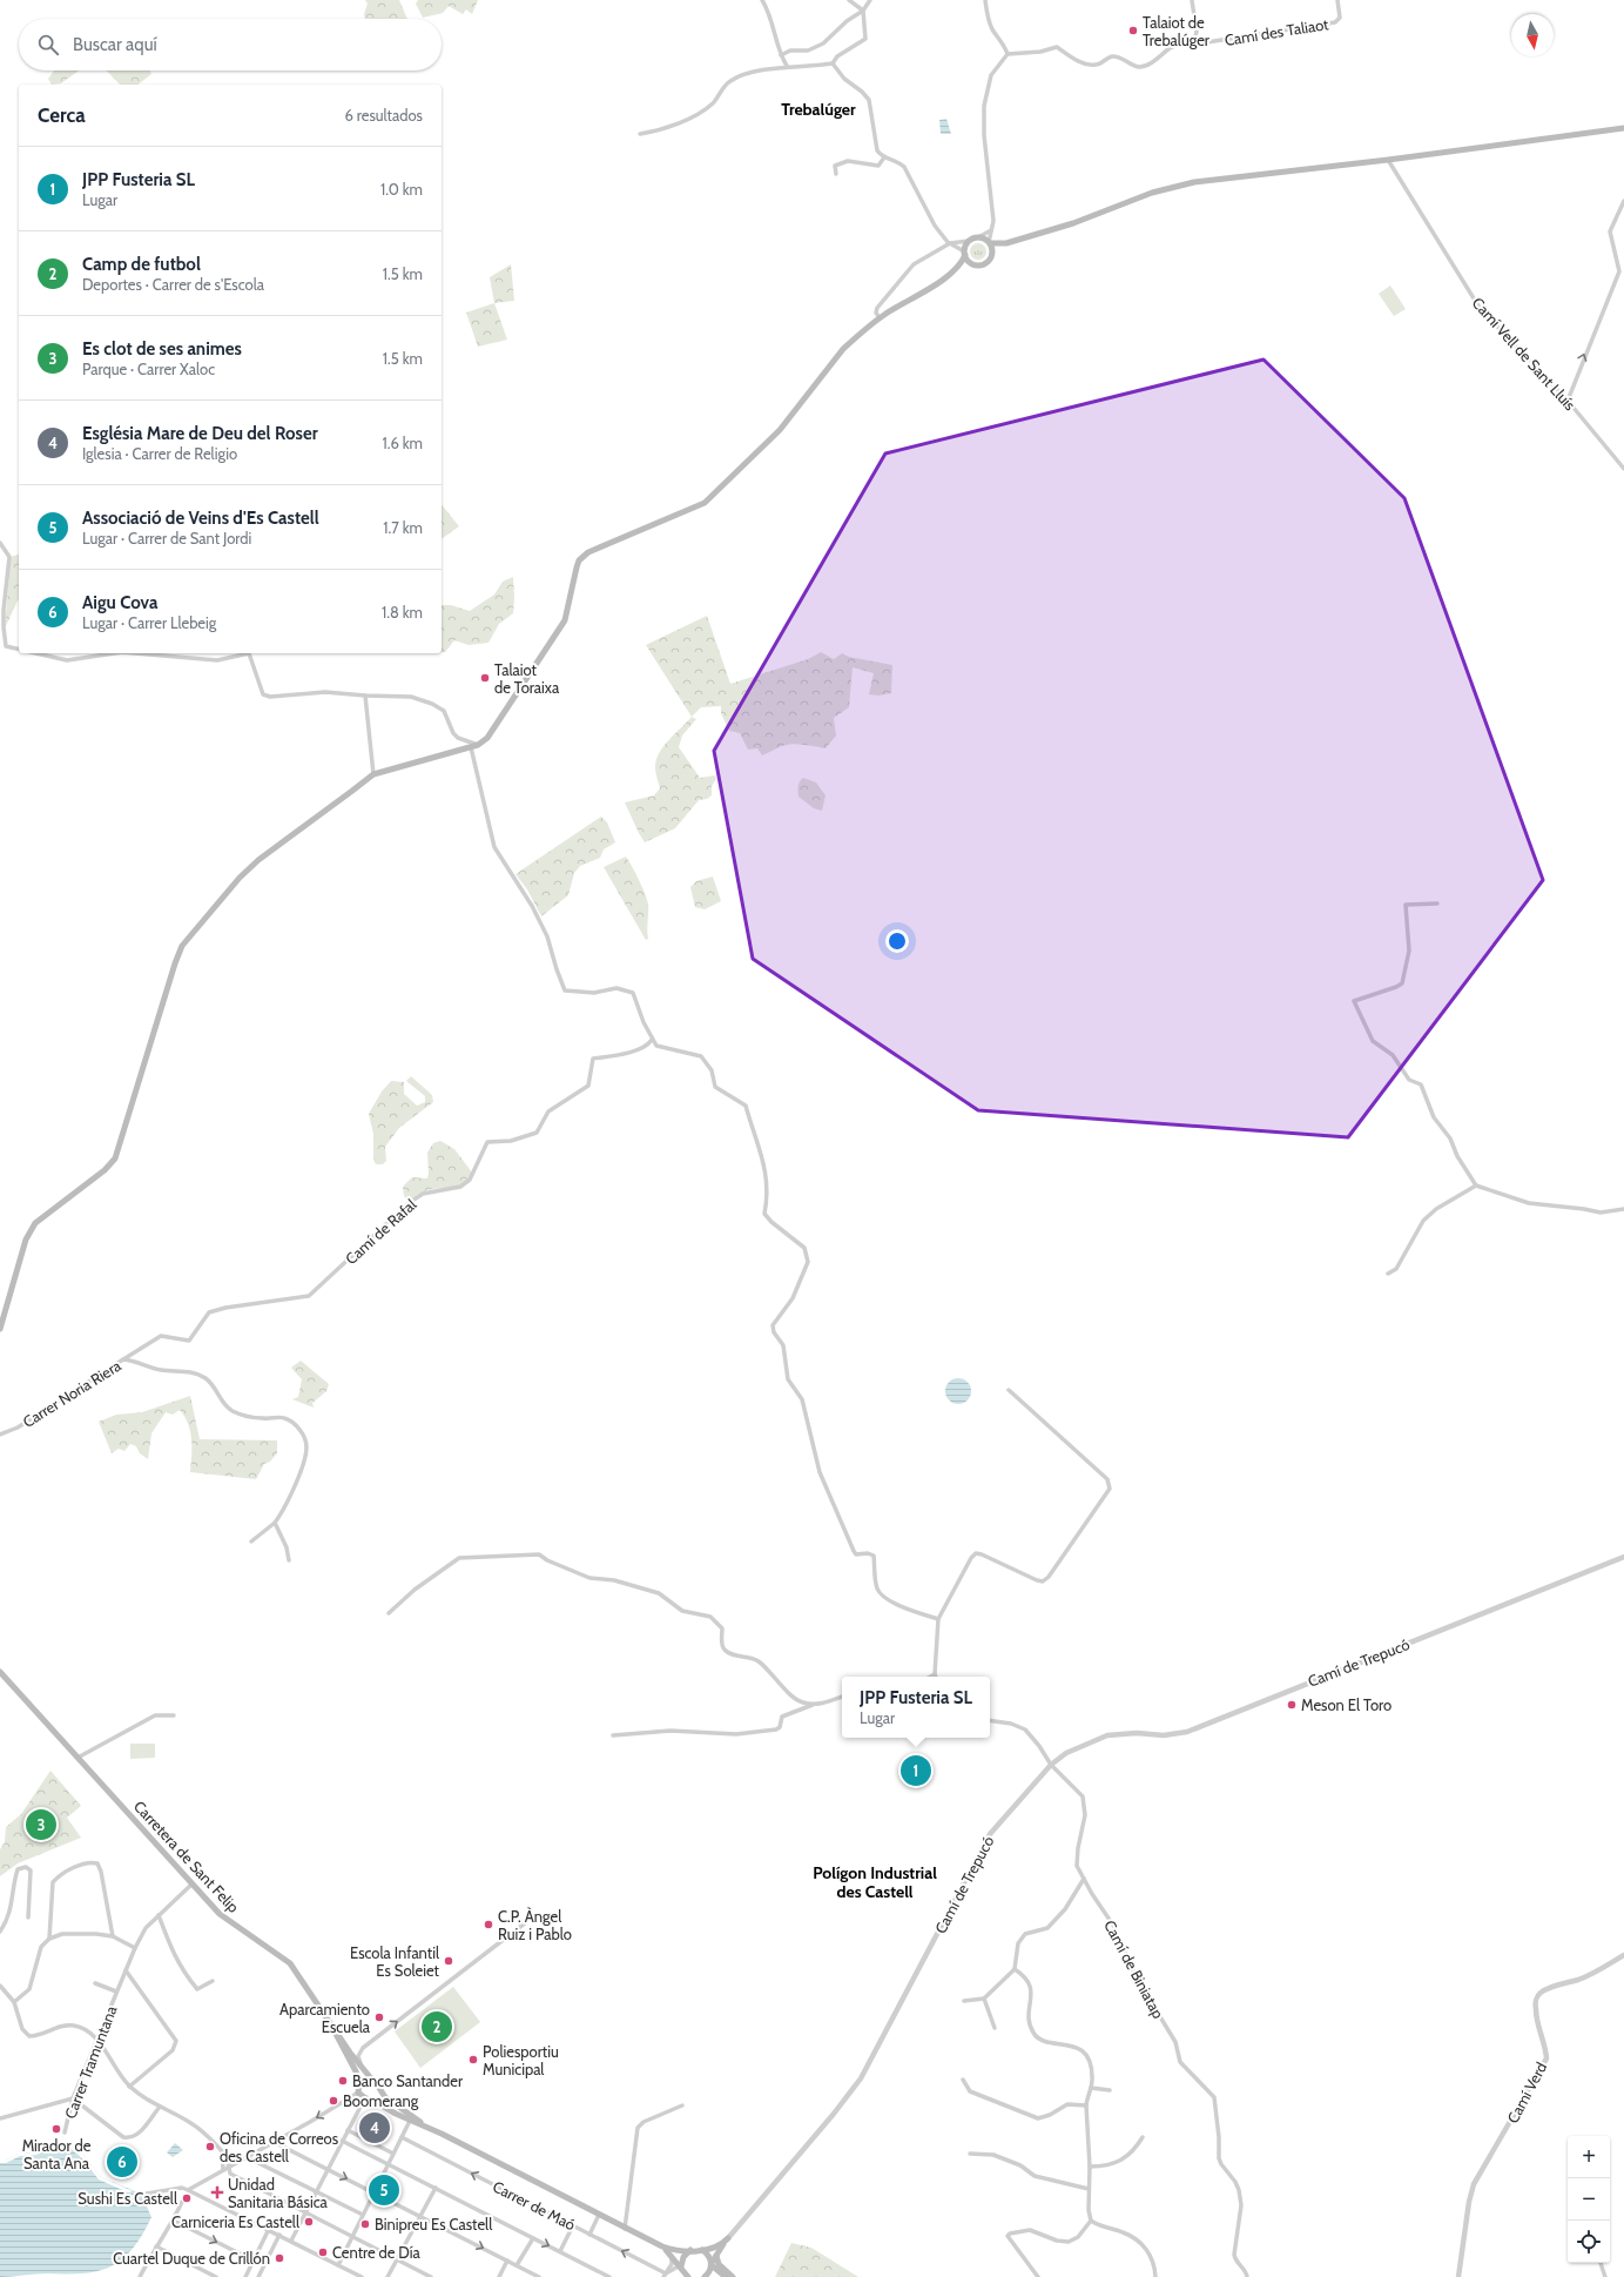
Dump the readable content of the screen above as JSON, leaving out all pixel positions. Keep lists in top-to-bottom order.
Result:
{
  "streets": {
    "main road": ["Carretera de Sant Felip"],
    "street": [
      "Camí des Taliaot",
      "Camí Vell de Sant Lluís",
      "Camí de Rafal",
      "Carrer Noria Riera",
      "Camí de Trepucó",
      "Camí de Biniatap",
      "Carrer Tramuntana",
      "Camí Verd",
      "Carrer de Maó"
    ]
  },
  "crossings": [
    ["Camí de Rafal", "Carrer Noria Riera"],
    ["Camí de Trepucó", "Camí de Biniatap"],
    ["Carretera de Sant Felip", "Carrer Tramuntana"]
  ],
  "districts": ["Trebalúger", "Polígon Industrial des Castell"],
  "places": {
    "other": [
      "Talaiot de Trebalúger",
      "Talaiot de Toraixa",
      "Meson El Toro",
      "C.P. Àngel Ruiz i Pablo",
      "Escola Infantil Es Soleiet",
      "Aparcamiento Escuela",
      "Poliesportiu Municipal",
      "Banco Santander",
      "Boomerang",
      "Mirador de Santa Ana",
      "Oficina de Correos des Castell",
      "Sushi Es Castell",
      "Carniceria Es Castell",
      "Binipreu Es Castell",
      "Centre de Día",
      "Cuartel Duque de Crillón"
    ],
    "health": ["Unidad Sanitaria Básica"]
  },
  "north": "bottom",
  "page": {
    "search": "Buscar aquí",
    "heading": ["Cerca", "6 resultados"],
    "list": [
      {
        "mark": "1",
        "name": "JPP Fusteria SL",
        "note": "Lugar",
        "value": "1.0 km"
      },
      {
        "mark": "2",
        "name": "Camp de futbol",
        "note": "Deportes · Carrer de s'Escola",
        "value": "1.5 km"
      },
      {
        "mark": "3",
        "name": "Es clot de ses animes",
        "note": "Parque · Carrer Xaloc",
        "value": "1.5 km"
      },
      {
        "mark": "4",
        "name": "Església Mare de Deu del Roser",
        "note": "Iglesia · Carrer de Religio",
        "value": "1.6 km"
      },
      {
        "mark": "5",
        "name": "Associació de Veins d'Es Castell",
        "note": "Lugar · Carrer de Sant Jordi",
        "value": "1.7 km"
      },
      {
        "mark": "6",
        "name": "Aigu Cova",
        "note": "Lugar · Carrer Llebeig",
        "value": "1.8 km"
      }
    ],
    "popup": ["JPP Fusteria SL", "Lugar"],
    "pins": [
      "1",
      "3",
      "2",
      "4",
      "6",
      "5"
    ],
    "map_buttons": ["+", "−"]
  }
}
